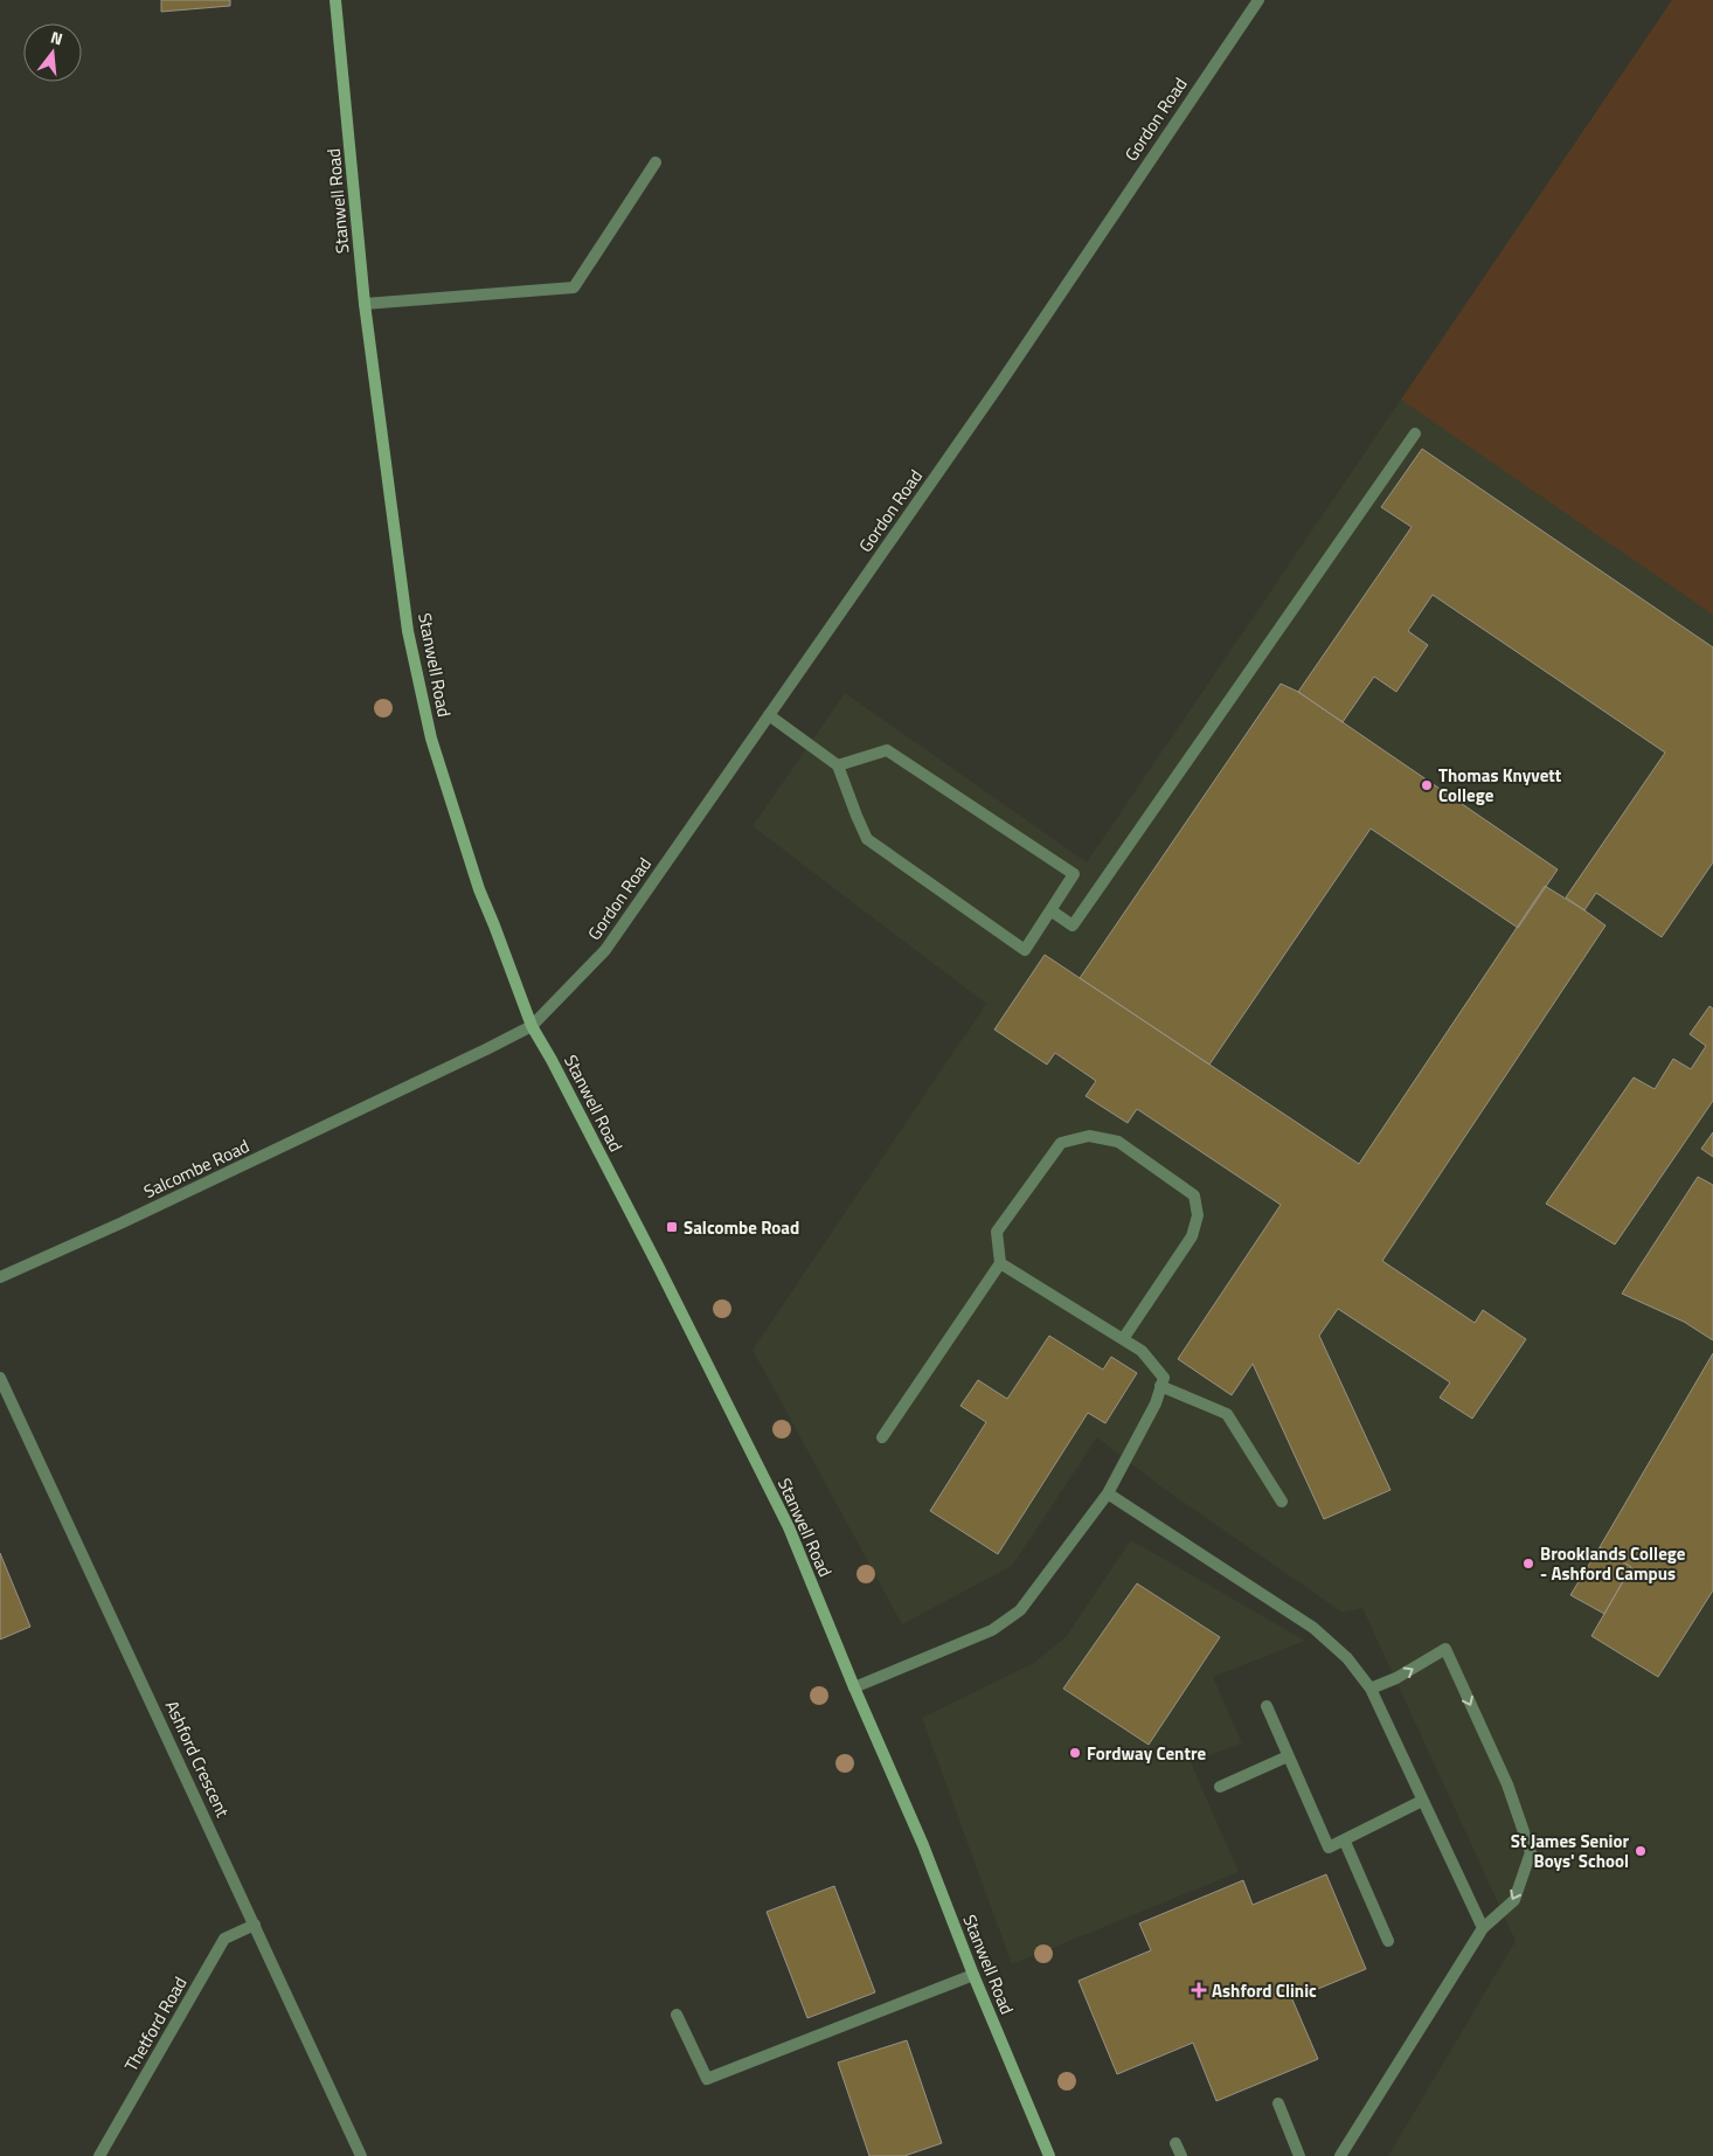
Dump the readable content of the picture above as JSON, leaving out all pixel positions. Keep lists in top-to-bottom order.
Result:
{
  "streets": {
    "main road": ["Stanwell Road"],
    "street": [
      "Gordon Road",
      "Salcombe Road",
      "Ashford Crescent",
      "Thetford Road"
    ]
  },
  "crossings": [
    ["Gordon Road", "Stanwell Road"],
    ["Gordon Road", "Salcombe Road"],
    ["Stanwell Road", "Salcombe Road"],
    ["Ashford Crescent", "Thetford Road"]
  ],
  "places": {
    "other": [
      "Thomas Knyvett College",
      "Brooklands College - Ashford Campus",
      "Fordway Centre",
      "St James Senior Boys' School"
    ],
    "transit": ["Salcombe Road"],
    "health": ["Ashford Clinic"]
  },
  "north": "top"
}
